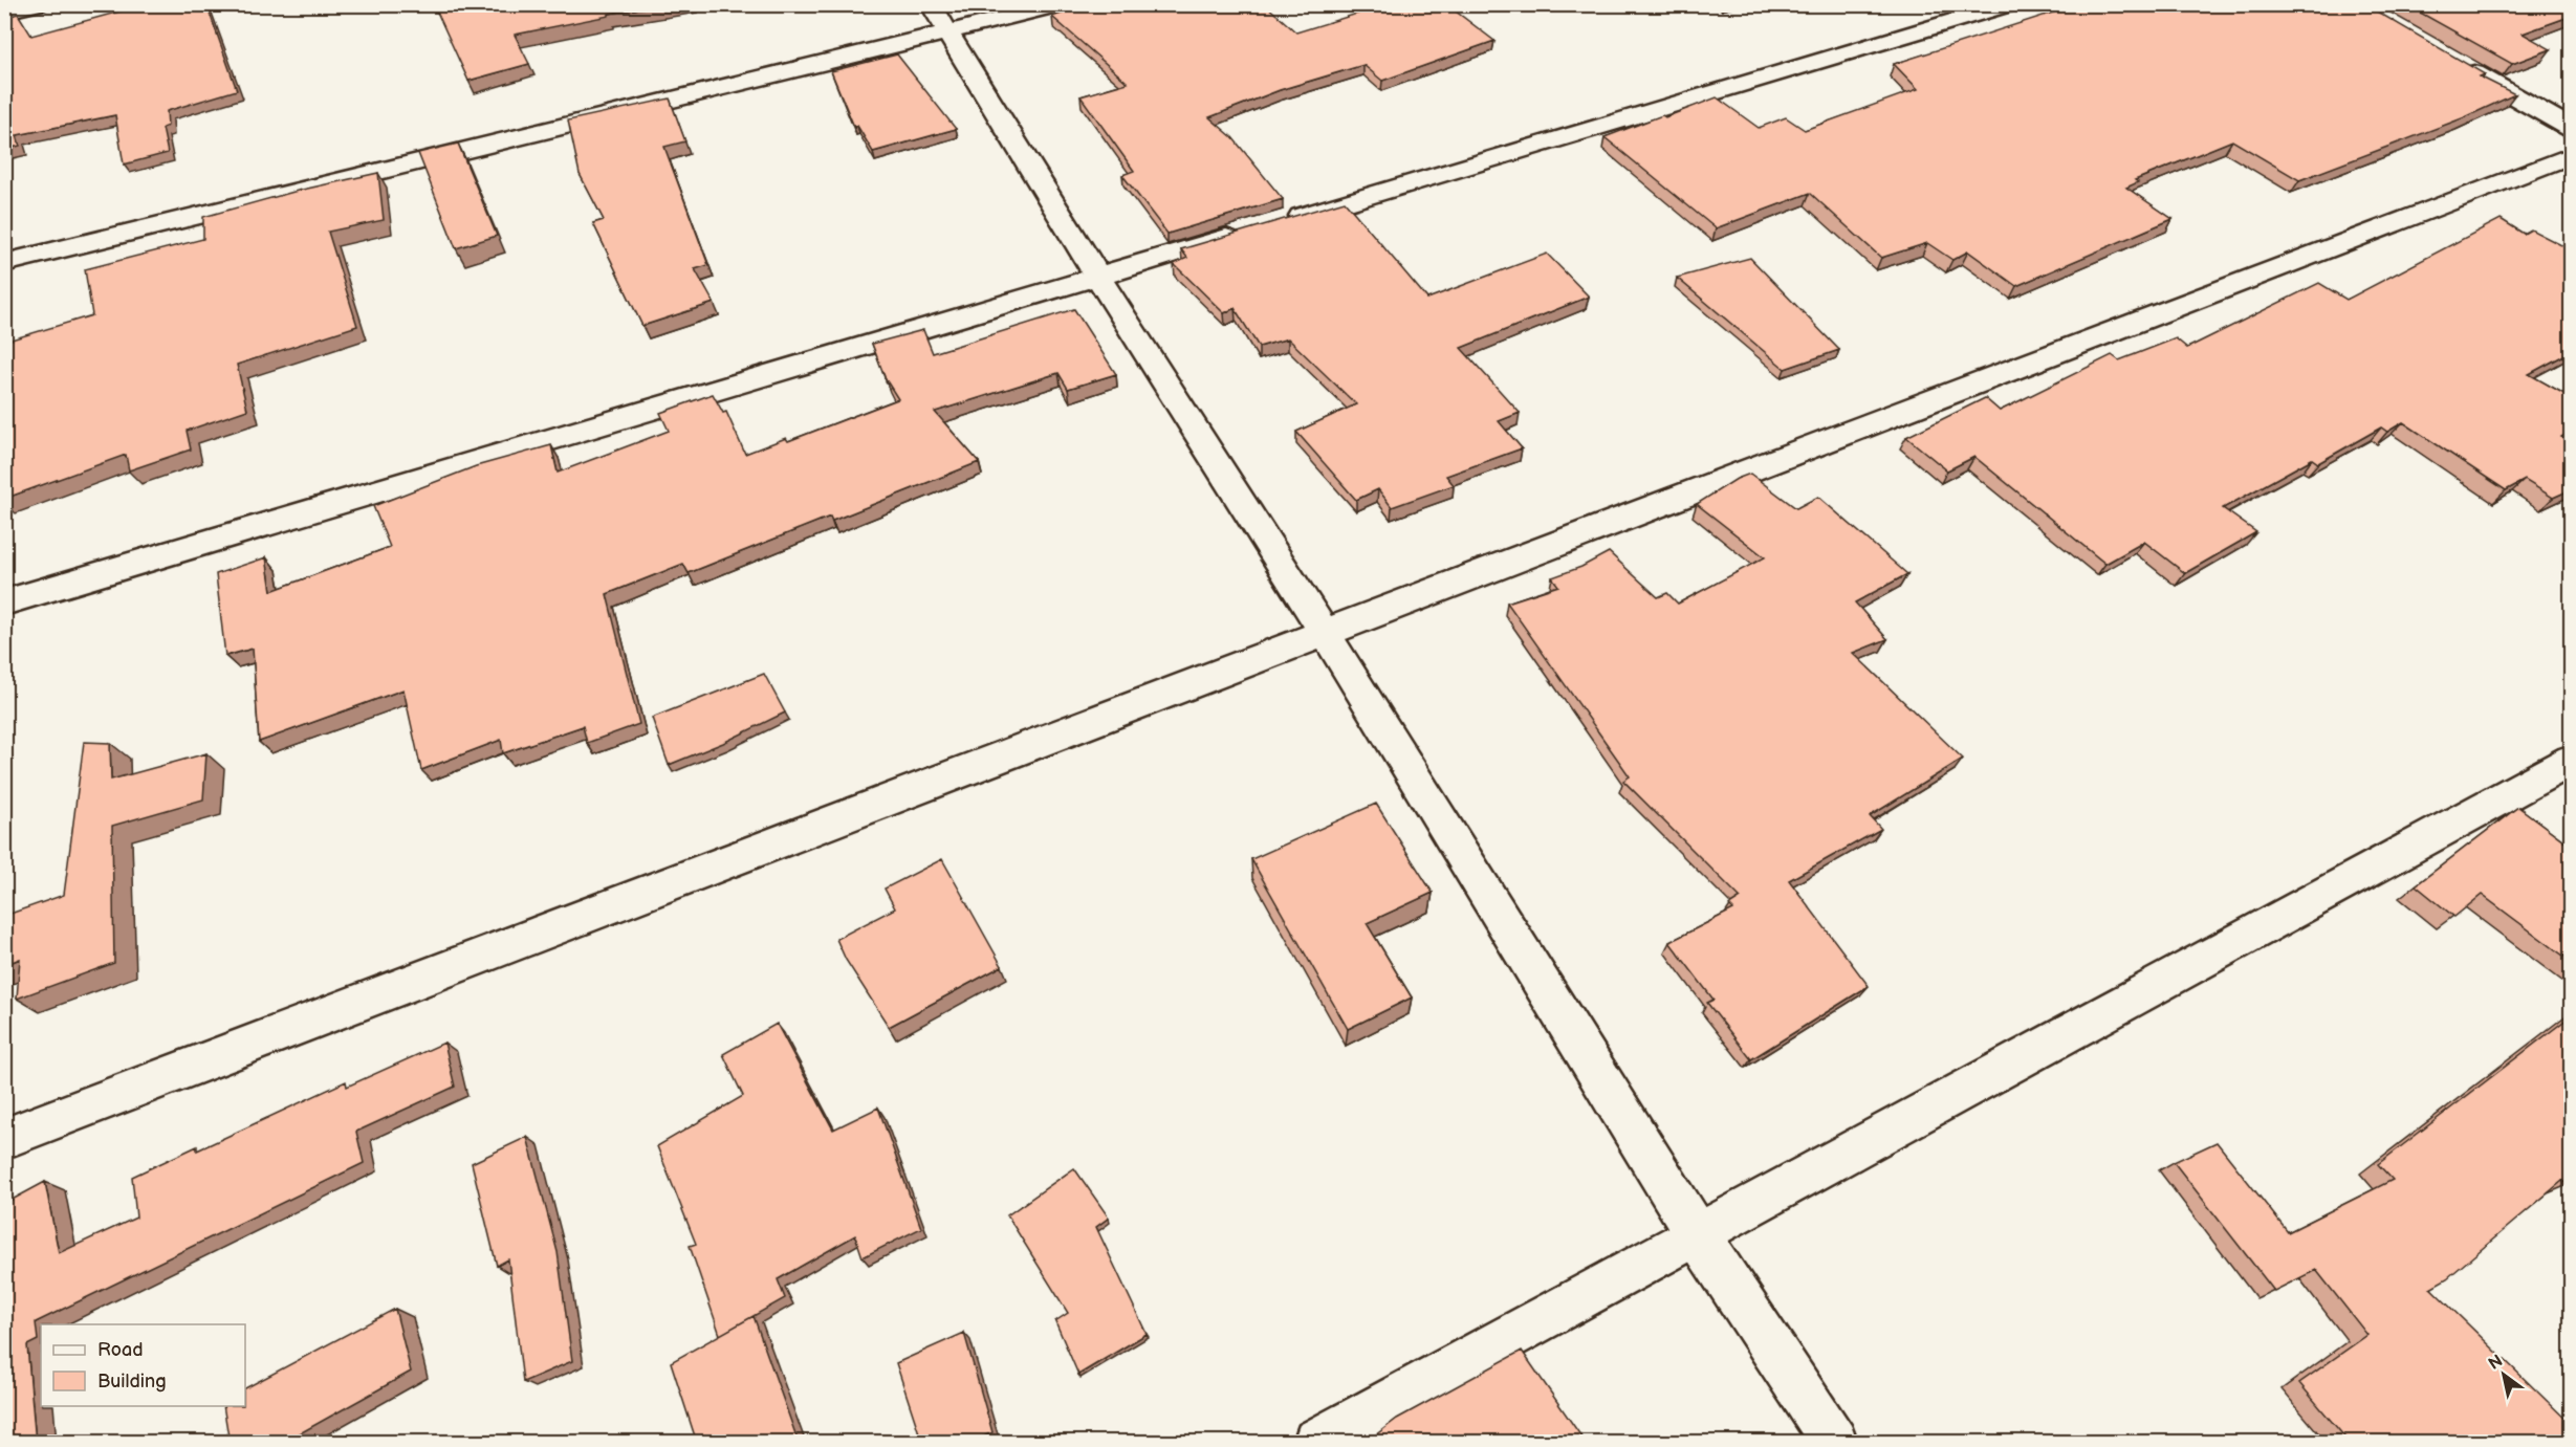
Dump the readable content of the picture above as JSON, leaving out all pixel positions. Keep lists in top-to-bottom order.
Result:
{
  "legend": ["Road", "Building"],
  "north": "top left"
}
